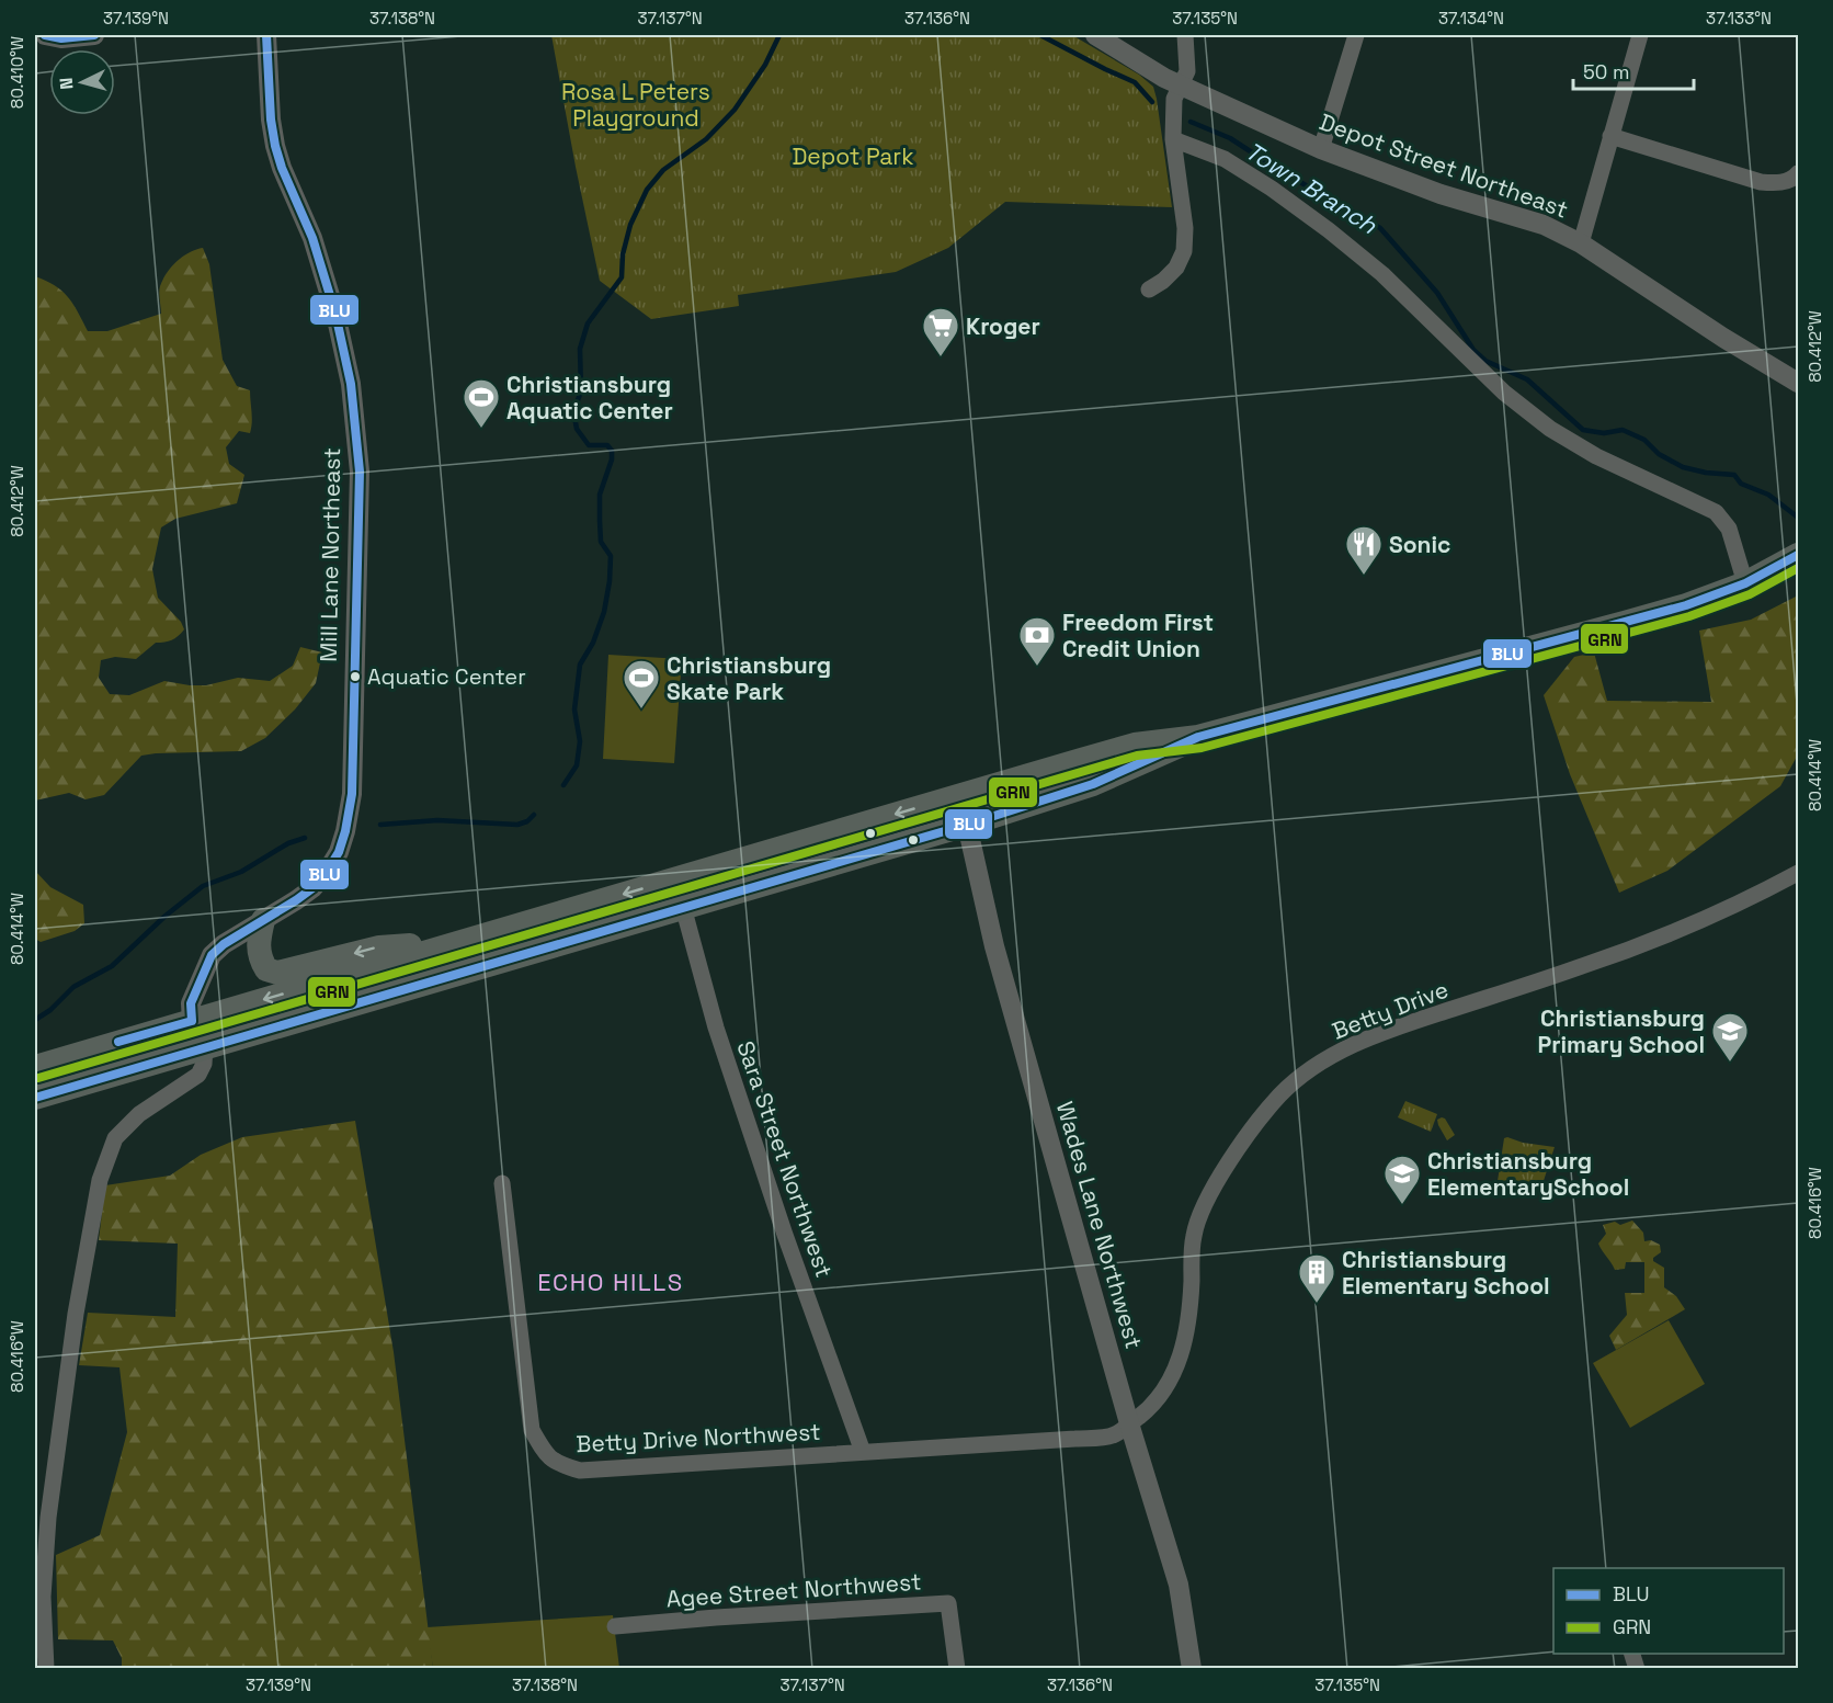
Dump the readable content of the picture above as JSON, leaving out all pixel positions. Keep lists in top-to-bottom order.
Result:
{
  "streets": {
    "street": [
      "Depot Street Northeast",
      "Mill Lane Northeast",
      "Betty Drive",
      "Sara Street Northwest",
      "Wades Lane Northwest",
      "Betty Drive Northwest",
      "Agee Street Northwest"
    ]
  },
  "crossings": [
    ["Betty Drive", "Wades Lane Northwest"],
    ["Betty Drive", "Betty Drive Northwest"],
    ["Sara Street Northwest", "Betty Drive Northwest"],
    ["Wades Lane Northwest", "Betty Drive Northwest"]
  ],
  "districts": ["ECHO HILLS"],
  "water": ["Town Branch"],
  "parks": ["Rosa L Peters Playground", "Depot Park"],
  "places": {
    "supermarket": ["Kroger"],
    "sports": ["Christiansburg Aquatic Center", "Christiansburg Skate Park"],
    "restaurant": ["Sonic"],
    "bank": ["Freedom First Credit Union"],
    "other": ["Aquatic Center"],
    "school or university": ["Christiansburg Primary School", "Christiansburg ElementarySchool"],
    "building": ["Christiansburg Elementary School"]
  },
  "lines": ["transit line BLU", "transit line GRN"],
  "legend": ["BLU", "GRN"],
  "scale_bar": "50 m",
  "north": "left",
  "coordinates": [
    "37.139°N",
    "37.138°N",
    "37.137°N",
    "37.136°N",
    "37.135°N",
    "37.134°N",
    "37.133°N",
    "80.410°W",
    "80.412°W",
    "80.414°W",
    "80.416°W"
  ]
}
